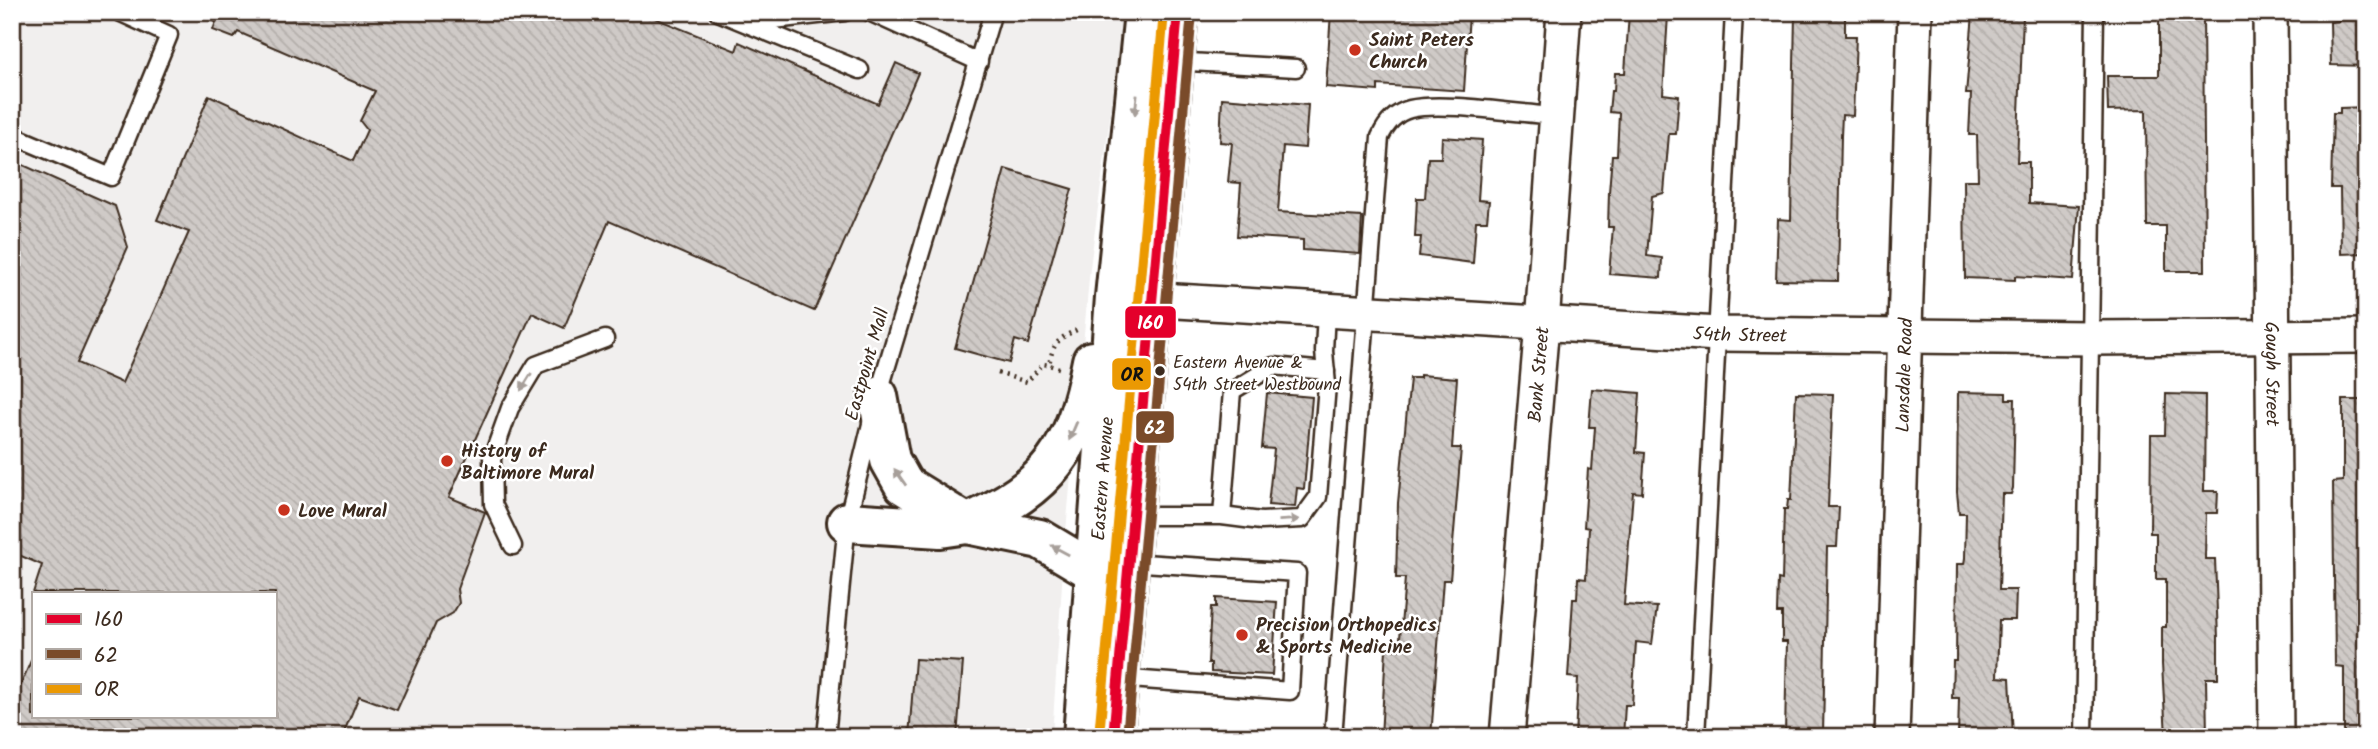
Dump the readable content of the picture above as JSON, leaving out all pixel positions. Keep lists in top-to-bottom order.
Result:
{
  "streets": {
    "main road": ["Eastern Avenue"],
    "street": [
      "54th Street",
      "Gough Street",
      "Bank Street",
      "Lansdale Road"
    ],
    "lane": ["Eastpoint Mall"]
  },
  "crossings": [
    ["54th Street", "Gough Street"],
    ["54th Street", "Bank Street"],
    ["54th Street", "Lansdale Road"],
    ["54th Street", "Eastern Avenue"]
  ],
  "places": [
    "Saint Peters Church",
    "Eastern Avenue & 54th Street Westbound",
    "History of Baltimore Mural",
    "Love Mural",
    "Precision Orthopedics & Sports Medicine"
  ],
  "lines": ["transit line 160", "transit line OR", "transit line 62"],
  "legend": ["160", "62", "OR"]
}
